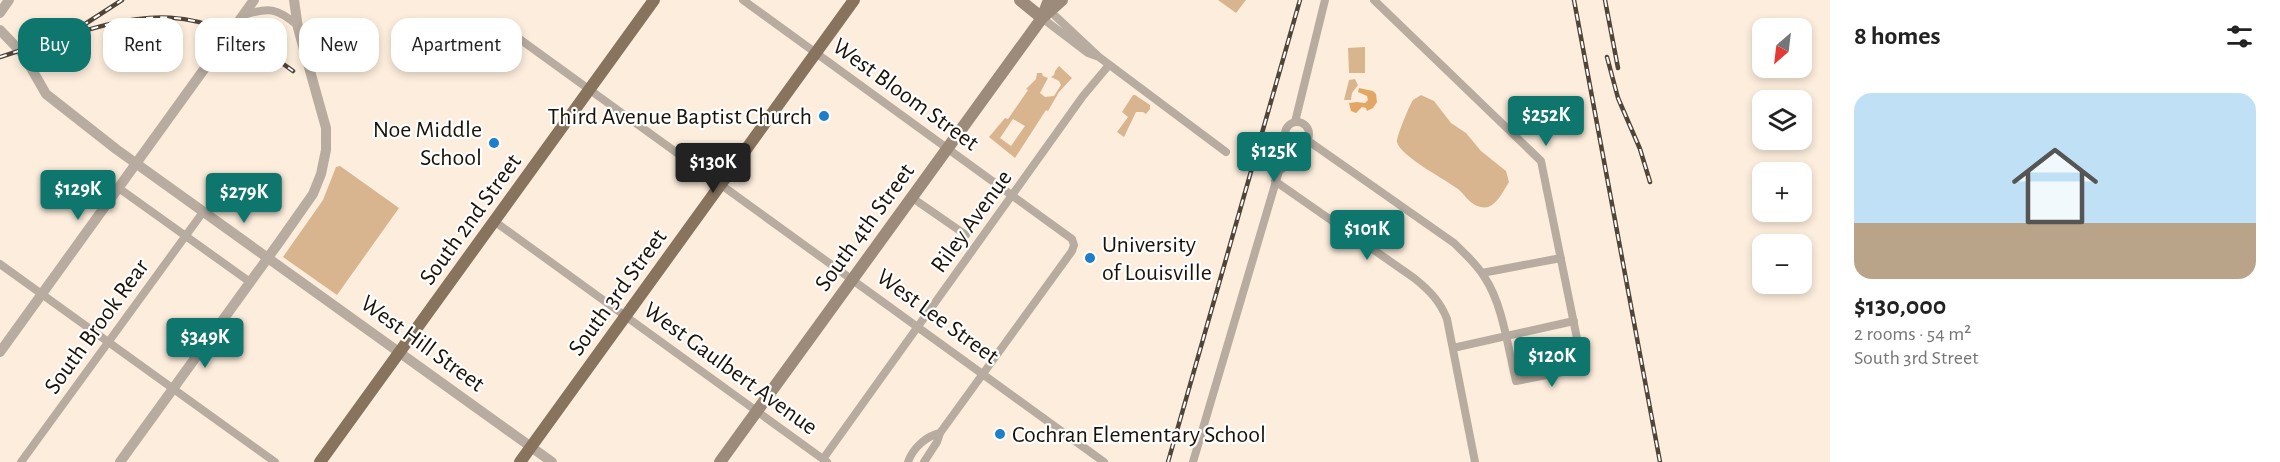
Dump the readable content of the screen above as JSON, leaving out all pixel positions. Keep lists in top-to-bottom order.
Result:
{
  "streets": {
    "main road": ["South 2nd Street", "South 4th Street", "South 3rd Street"],
    "street": [
      "West Bloom Street",
      "Riley Avenue",
      "West Lee Street",
      "South Brook Rear",
      "West Hill Street",
      "West Gaulbert Avenue"
    ]
  },
  "crossings": [
    ["West Bloom Street", "Riley Avenue"],
    ["West Bloom Street", "South 4th Street"],
    ["West Bloom Street", "South 3rd Street"],
    ["West Bloom Street", "West Lee Street"],
    ["South 2nd Street", "West Lee Street"],
    ["South 2nd Street", "West Hill Street"],
    ["South 2nd Street", "West Gaulbert Avenue"],
    ["Riley Avenue", "West Lee Street"],
    ["Riley Avenue", "West Gaulbert Avenue"],
    ["South 4th Street", "West Lee Street"],
    ["South 4th Street", "West Gaulbert Avenue"],
    ["South 3rd Street", "West Lee Street"],
    ["South 3rd Street", "West Hill Street"],
    ["South 3rd Street", "West Gaulbert Avenue"],
    ["South Brook Rear", "West Hill Street"]
  ],
  "places": [
    "Third Avenue Baptist Church",
    "Noe Middle School",
    "University of Louisville",
    "Cochran Elementary School"
  ],
  "north": "bottom left",
  "page": {
    "heading": "8 homes",
    "map_buttons": ["+", "−"],
    "chip": [
      "Buy",
      "Rent",
      "Filters",
      "New",
      "Apartment"
    ],
    "list": [
      {
        "name": "$130,000",
        "note": "2 rooms · 54 m² · South 3rd Street"
      }
    ],
    "price": [
      "$252K",
      "$125K",
      "$130K",
      "$129K",
      "$279K",
      "$101K",
      "$349K",
      "$120K"
    ]
  }
}
